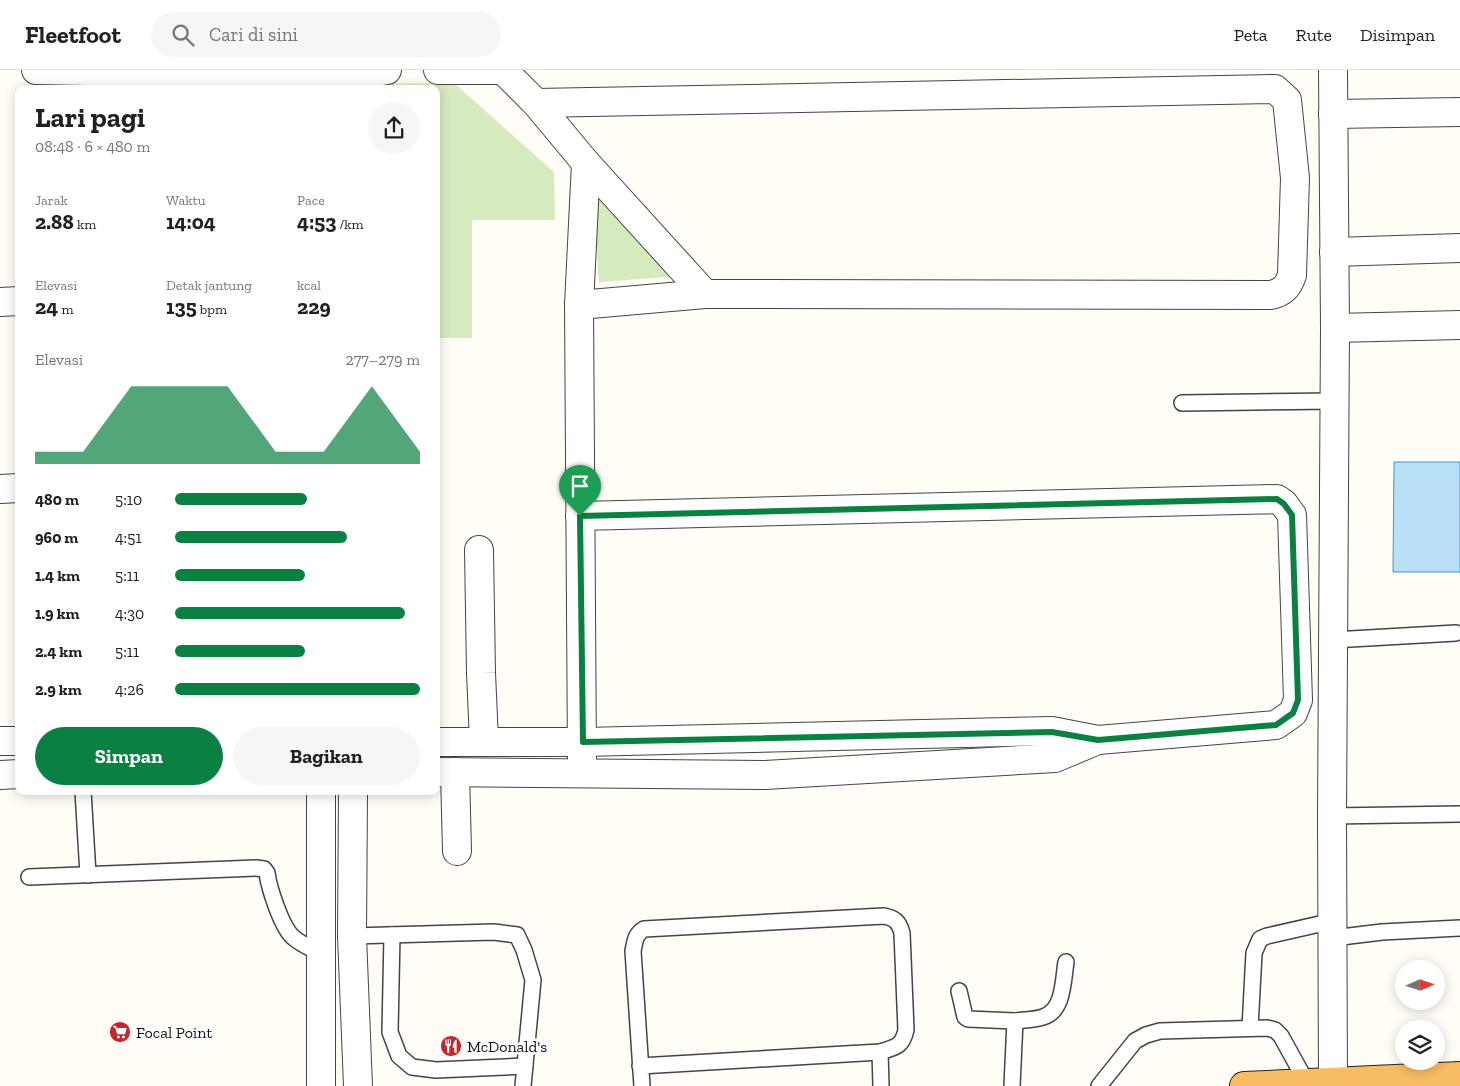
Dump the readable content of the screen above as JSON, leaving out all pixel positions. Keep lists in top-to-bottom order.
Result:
{
  "places": {
    "supermarket": ["Focal Point"],
    "restaurant": ["McDonald's"]
  },
  "north": "right",
  "page": {
    "header": "Fleetfoot",
    "search": "Cari di sini",
    "nav": ["Peta", "Rute", "Disimpan"],
    "heading": ["Lari pagi", "08:48 · 6 × 480 m"],
    "stats": [
      ["Jarak", "2.88 km"],
      ["Waktu", "14:04"],
      ["Pace", "4:53 /km"],
      ["Elevasi", "24 m"],
      ["Detak jantung", "135 bpm"],
      ["kcal", "229"]
    ],
    "chart": ["Elevasi", "277–279 m"],
    "list": [
      {
        "name": "480 m",
        "note": "5:10"
      },
      {
        "name": "960 m",
        "note": "4:51"
      },
      {
        "name": "1.4 km",
        "note": "5:11"
      },
      {
        "name": "1.9 km",
        "note": "4:30"
      },
      {
        "name": "2.4 km",
        "note": "5:11"
      },
      {
        "name": "2.9 km",
        "note": "4:26"
      }
    ],
    "buttons": ["Simpan", "Bagikan"]
  }
}
